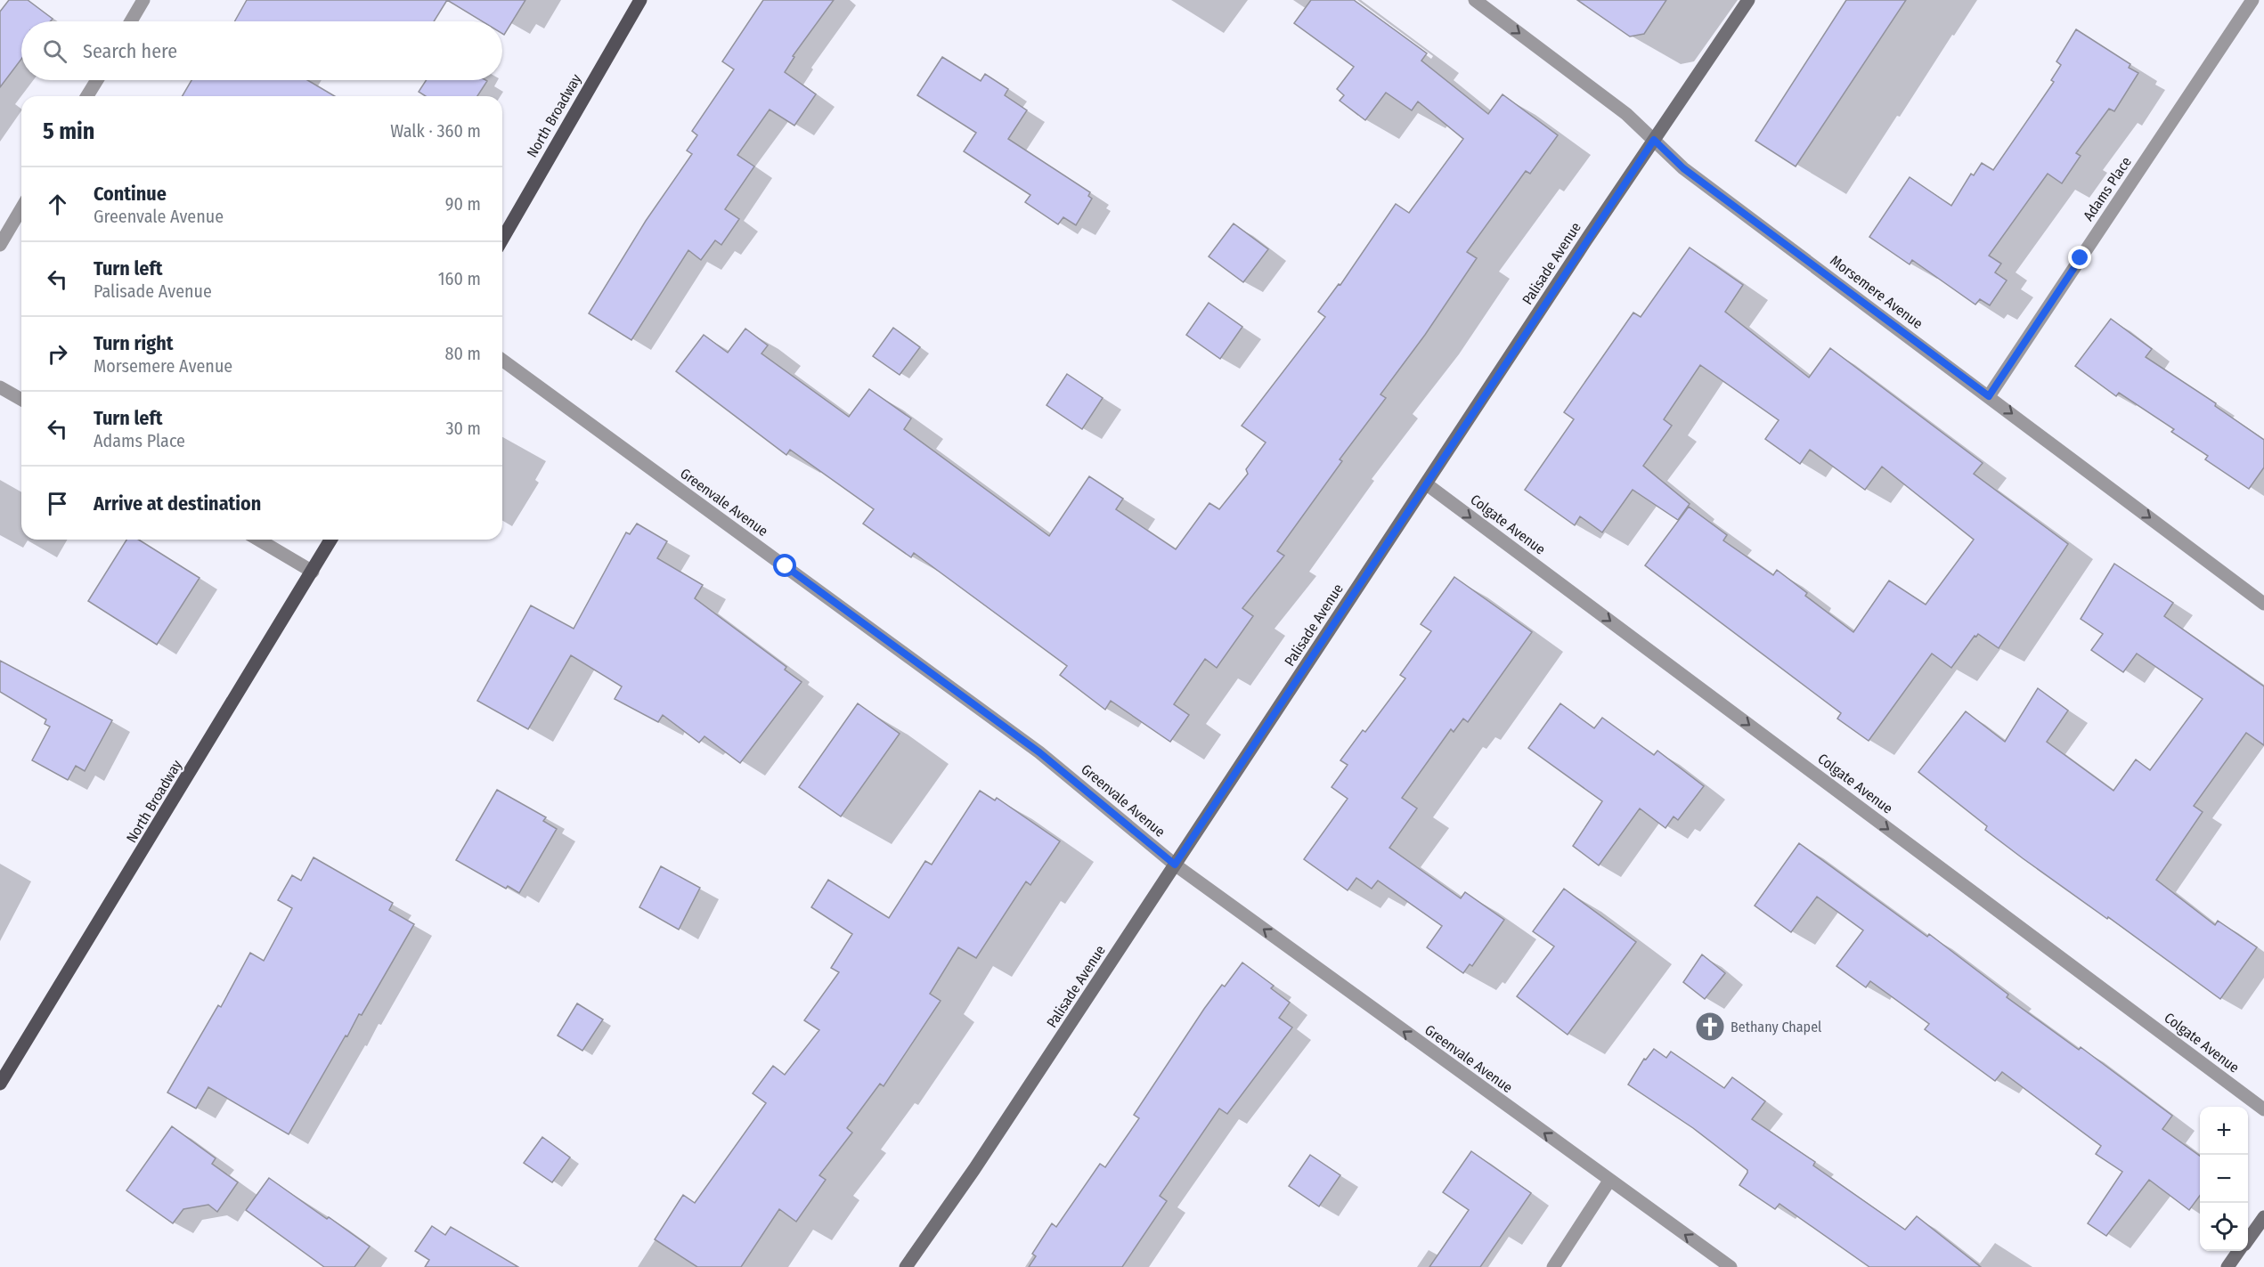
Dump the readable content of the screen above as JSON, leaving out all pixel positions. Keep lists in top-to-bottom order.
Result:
{
  "streets": {
    "main road": ["North Broadway"],
    "street": [
      "Adams Place",
      "Palisade Avenue",
      "Morsemere Avenue",
      "Greenvale Avenue",
      "Colgate Avenue"
    ]
  },
  "crossings": [
    ["Adams Place", "Morsemere Avenue"],
    ["Palisade Avenue", "Morsemere Avenue"],
    ["Palisade Avenue", "Greenvale Avenue"],
    ["Palisade Avenue", "Colgate Avenue"]
  ],
  "one_way": ["Morsemere Avenue", "Greenvale Avenue", "Colgate Avenue"],
  "places": {
    "church": ["Bethany Chapel"]
  },
  "page": {
    "search": "Search here",
    "heading": ["5 min", "Walk · 360 m"],
    "list": [
      ["Continue", "Greenvale Avenue", "90 m"],
      ["Turn left", "Palisade Avenue", "160 m"],
      ["Turn right", "Morsemere Avenue", "80 m"],
      ["Turn left", "Adams Place", "30 m"],
      "Arrive at destination"
    ],
    "map_buttons": ["+", "−"]
  }
}
